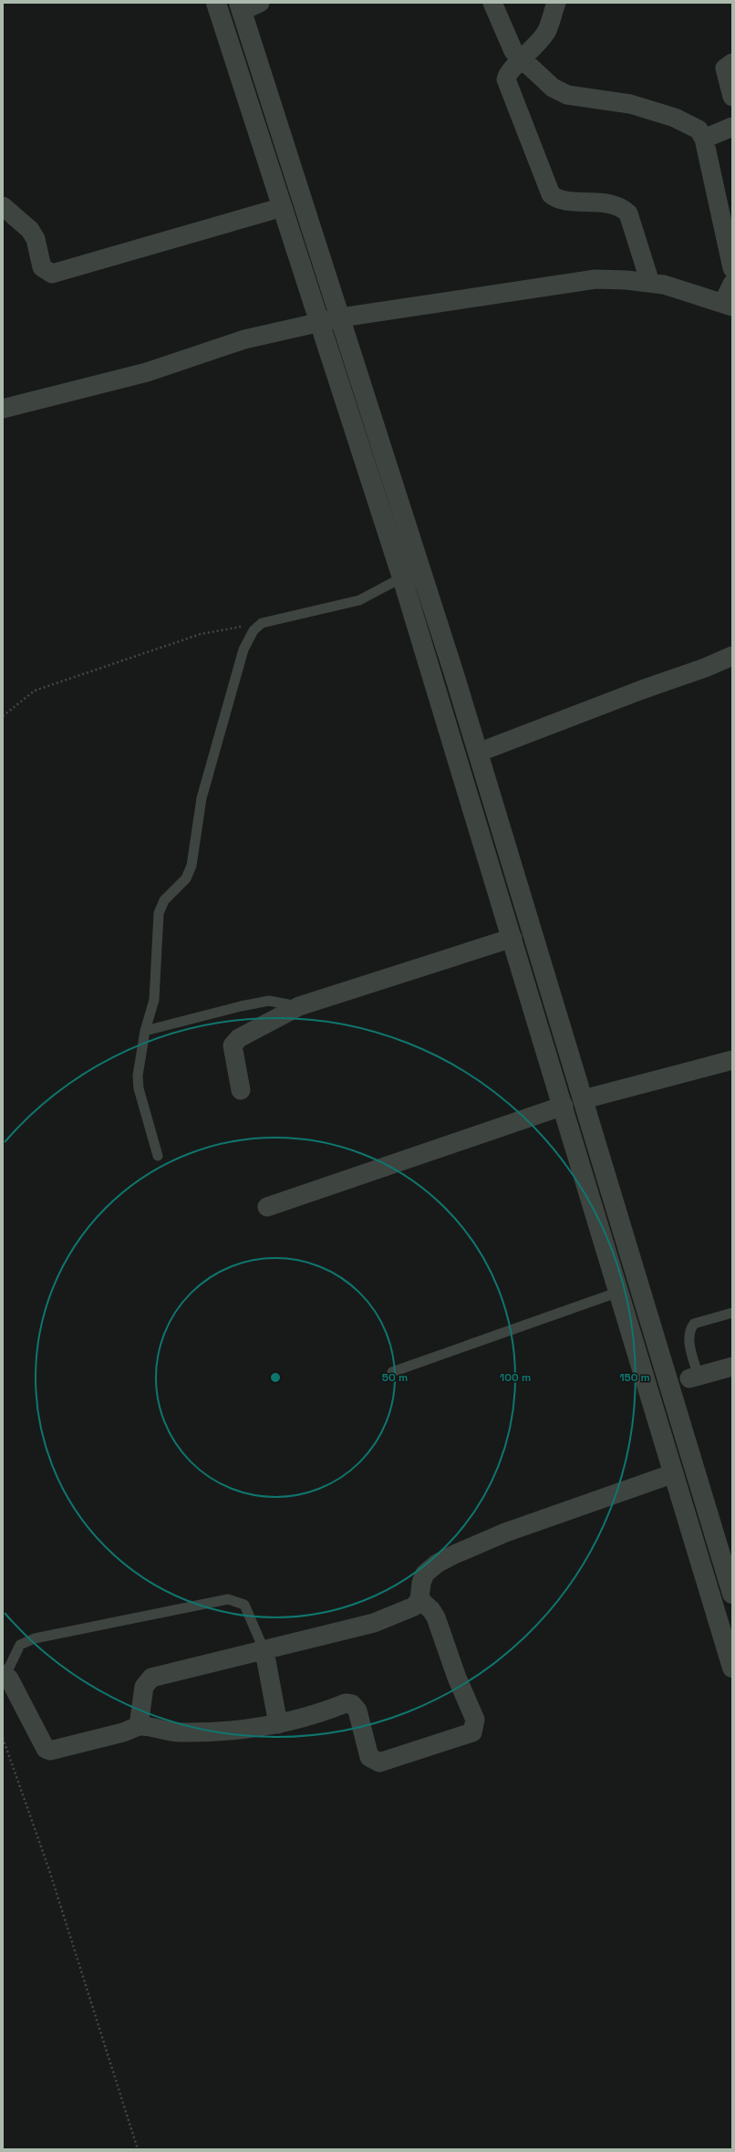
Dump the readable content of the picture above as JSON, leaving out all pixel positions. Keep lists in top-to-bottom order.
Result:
{
  "rings": ["50 m", "100 m", "150 m"]
}
